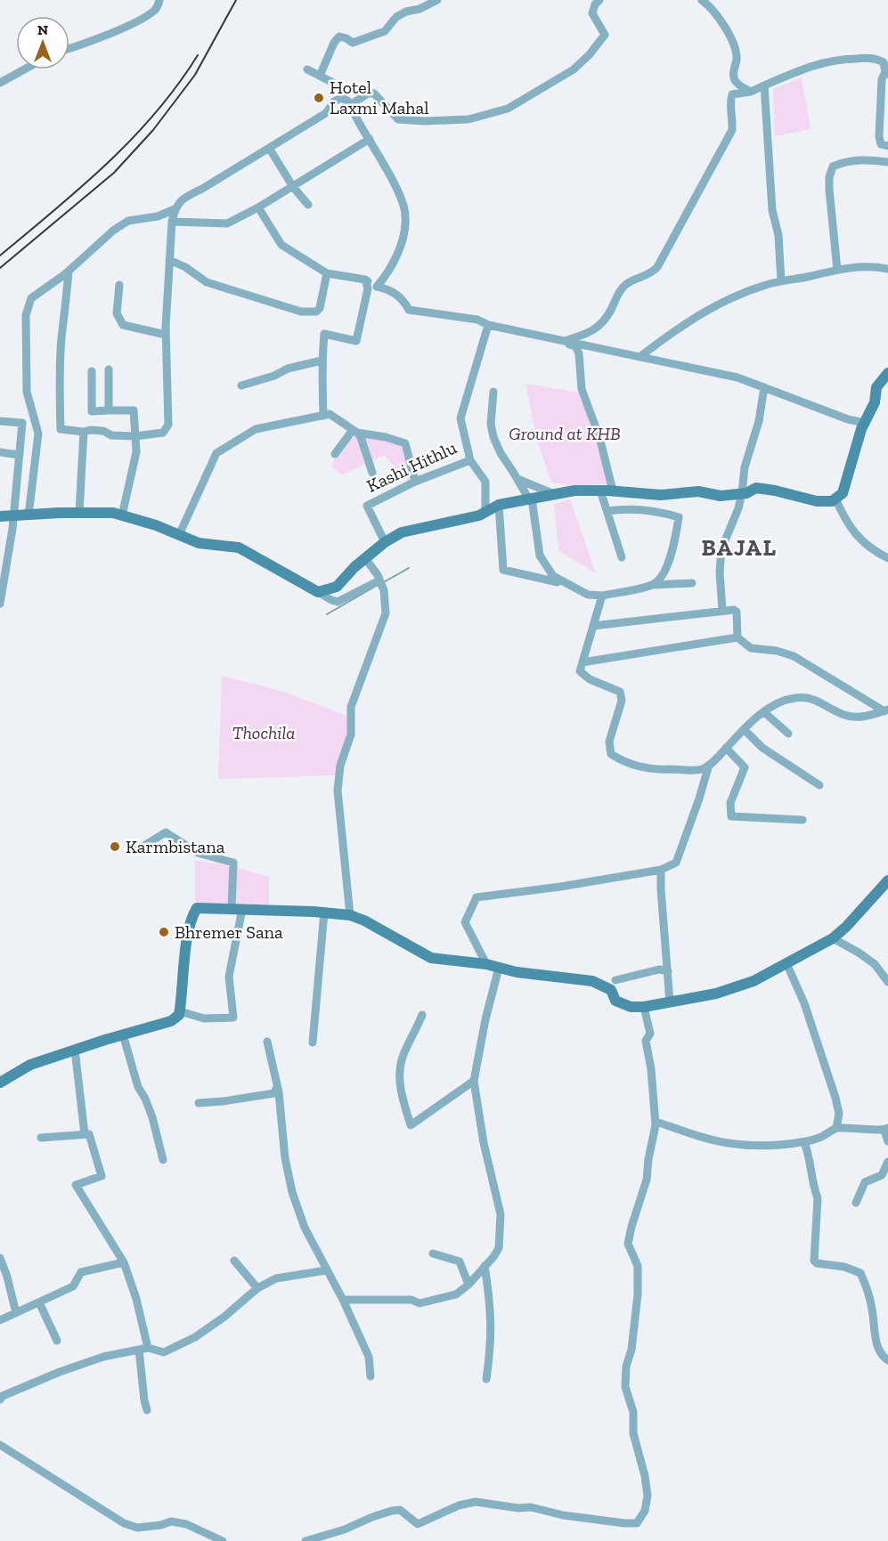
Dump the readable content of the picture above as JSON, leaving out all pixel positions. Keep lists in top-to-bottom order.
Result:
{
  "streets": {
    "street": ["Kashi Hithlu"]
  },
  "districts": ["BAJAL"],
  "parks": ["Ground at KHB", "Thochila"],
  "places": ["Hotel Laxmi Mahal", "Karmbistana", "Bhremer Sana"],
  "north": "top"
}
